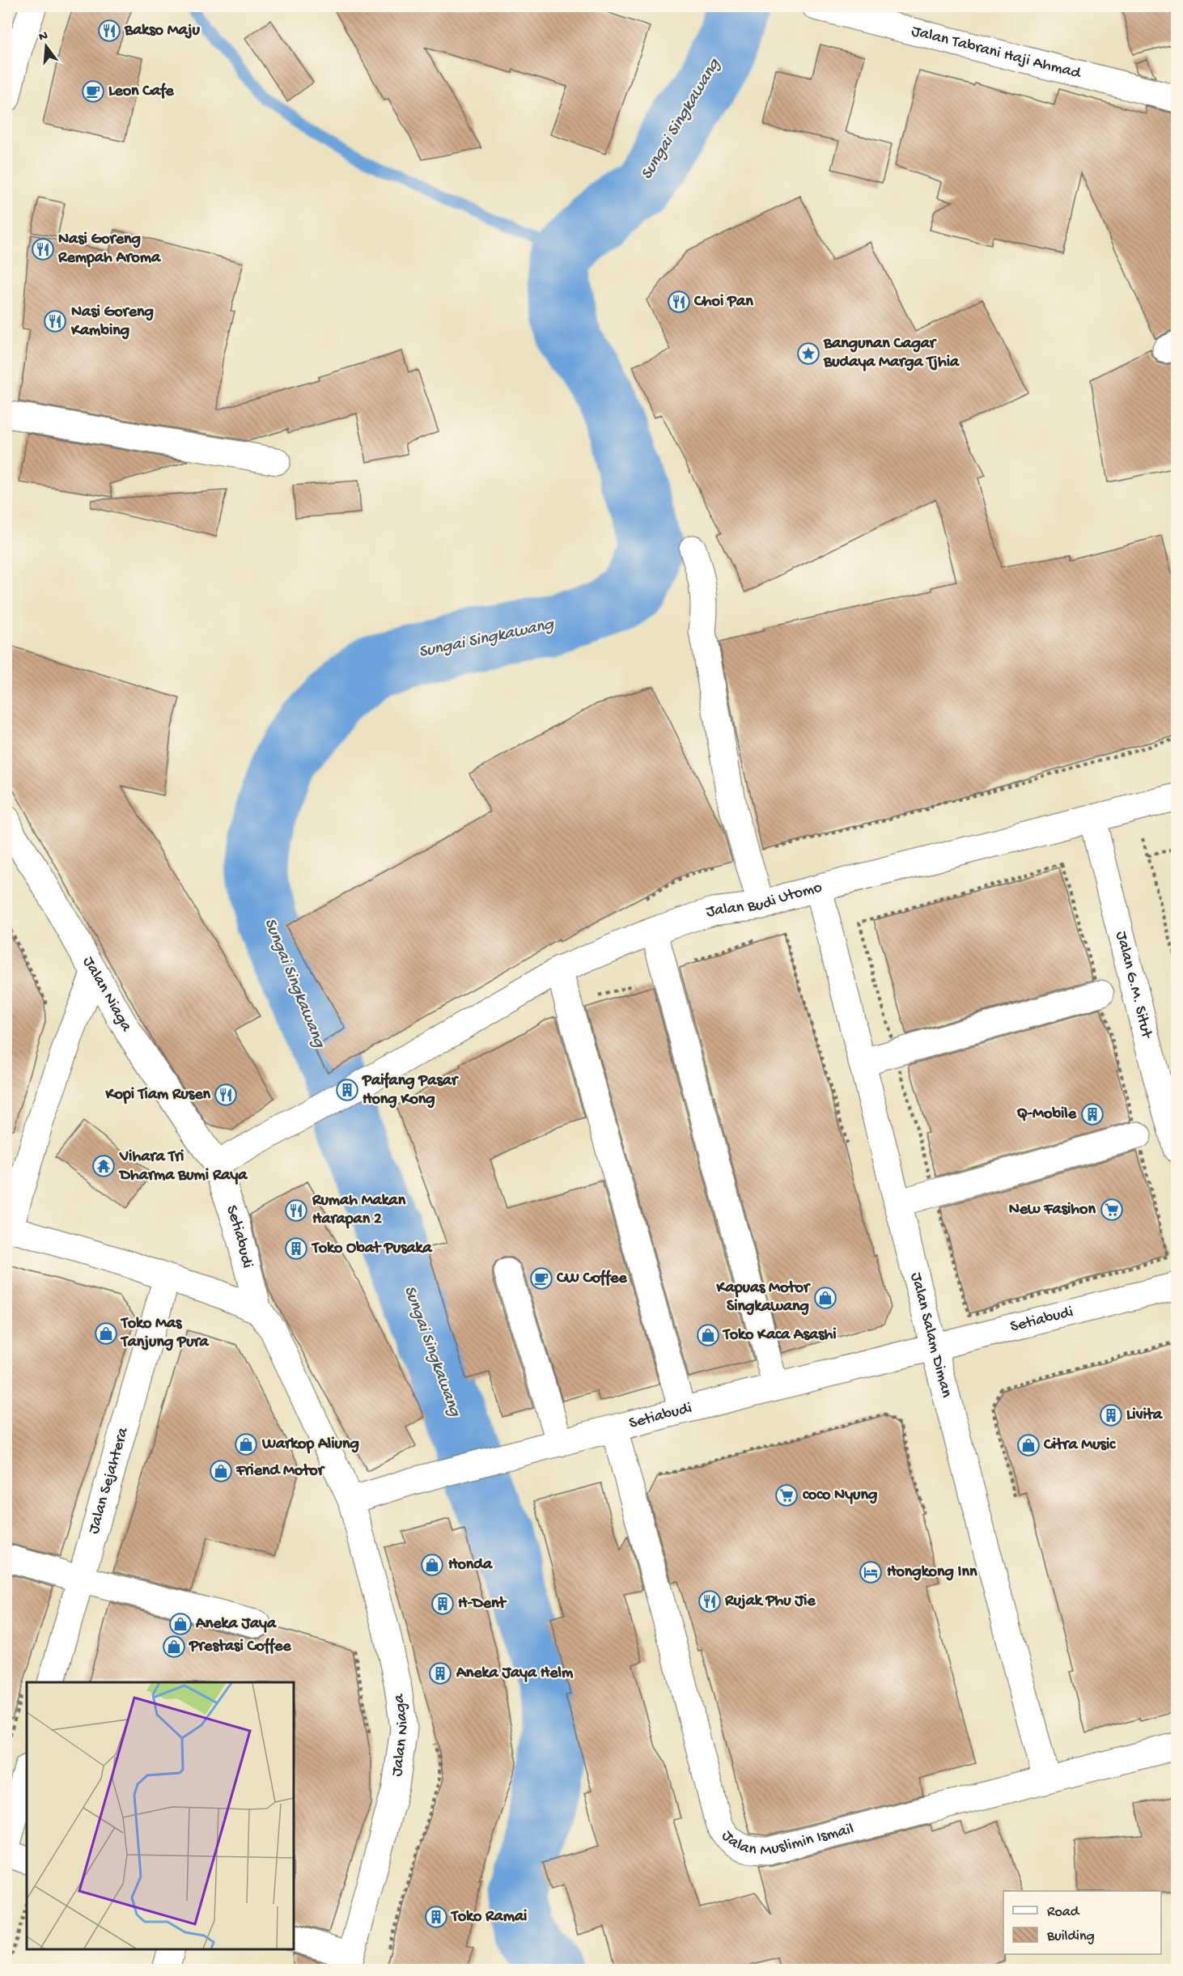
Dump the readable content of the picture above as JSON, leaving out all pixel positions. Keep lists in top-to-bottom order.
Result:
{
  "streets": {
    "street": [
      "Jalan Tabrani Haji Ahmad",
      "Jalan Budi Utomo",
      "Jalan G.M. Situt",
      "Jalan Niaga",
      "Setiabudi",
      "Jalan Salam Diman",
      "Jalan Sejahtera",
      "Jalan Muslimin Ismail"
    ]
  },
  "crossings": [
    ["Jalan Budi Utomo", "Jalan G.M. Situt"],
    ["Jalan Budi Utomo", "Jalan Niaga"],
    ["Jalan Budi Utomo", "Setiabudi"],
    ["Jalan Budi Utomo", "Jalan Salam Diman"],
    ["Jalan Niaga", "Setiabudi"],
    ["Setiabudi", "Jalan Salam Diman"],
    ["Setiabudi", "Jalan Muslimin Ismail"],
    ["Jalan Salam Diman", "Jalan Muslimin Ismail"]
  ],
  "water": ["Sungai Singkawang"],
  "places": {
    "restaurant": [
      "Bakso Maju",
      "Nasi Goreng Rempah Aroma",
      "Choi Pan",
      "Nasi Goreng Kambing",
      "Kopi Tiam Rusen",
      "Rumah Makan Harapan 2",
      "Rujak Phu Jie"
    ],
    "cafe": ["Leon Cafe", "CW Coffee"],
    "place": ["Bangunan Cagar Budaya Marga Tjhia"],
    "building": [
      "Paifang Pasar Hong Kong",
      "Q-Mobile",
      "Toko Obat Pusaka",
      "Livita",
      "H-Dent",
      "Aneka Jaya Helm",
      "Toko Ramai"
    ],
    "temple": ["Vihara Tri Dharma Bumi Raya"],
    "supermarket": ["New Fasihon", "coco Nyung"],
    "shop": [
      "Kapuas Motor Singkawang",
      "Toko Mas Tanjung Pura",
      "Toko Kaca Asashi",
      "Warkop Aliung",
      "Citra Music",
      "Friend Motor",
      "Honda",
      "Aneka Jaya",
      "Prestasi Coffee"
    ],
    "hotel": ["Hongkong Inn"]
  },
  "legend": ["Road", "Building"],
  "north": "top"
}
